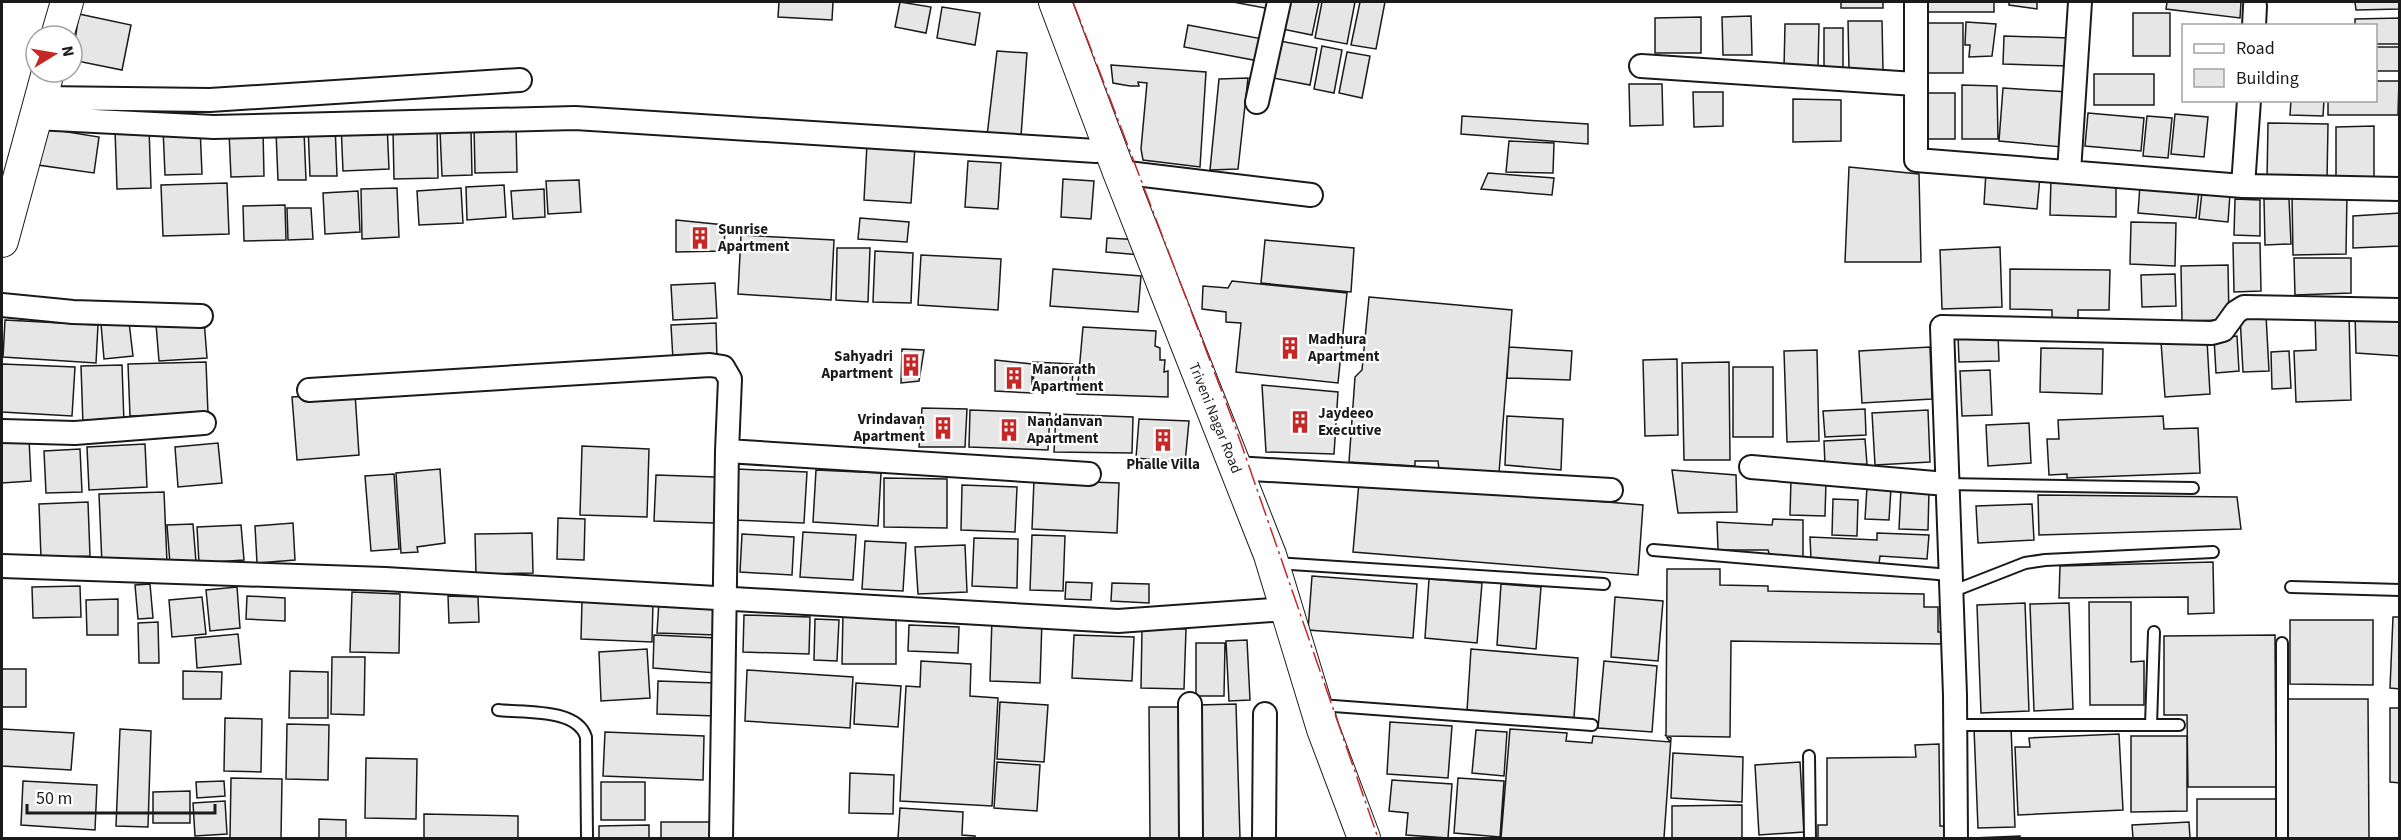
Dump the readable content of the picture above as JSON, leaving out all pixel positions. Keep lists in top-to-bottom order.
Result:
{
  "streets": {
    "street": ["Triveni Nagar Road"]
  },
  "places": {
    "building": [
      "Sunrise Apartment",
      "Madhura Apartment",
      "Sahyadri Apartment",
      "Manorath Apartment",
      "Jaydeeo Executive",
      "Vrindavan Apartment",
      "Nandanvan Apartment",
      "Phalle Villa"
    ]
  },
  "legend": ["Road", "Building"],
  "scale_bar": "50 m",
  "north": "right"
}
